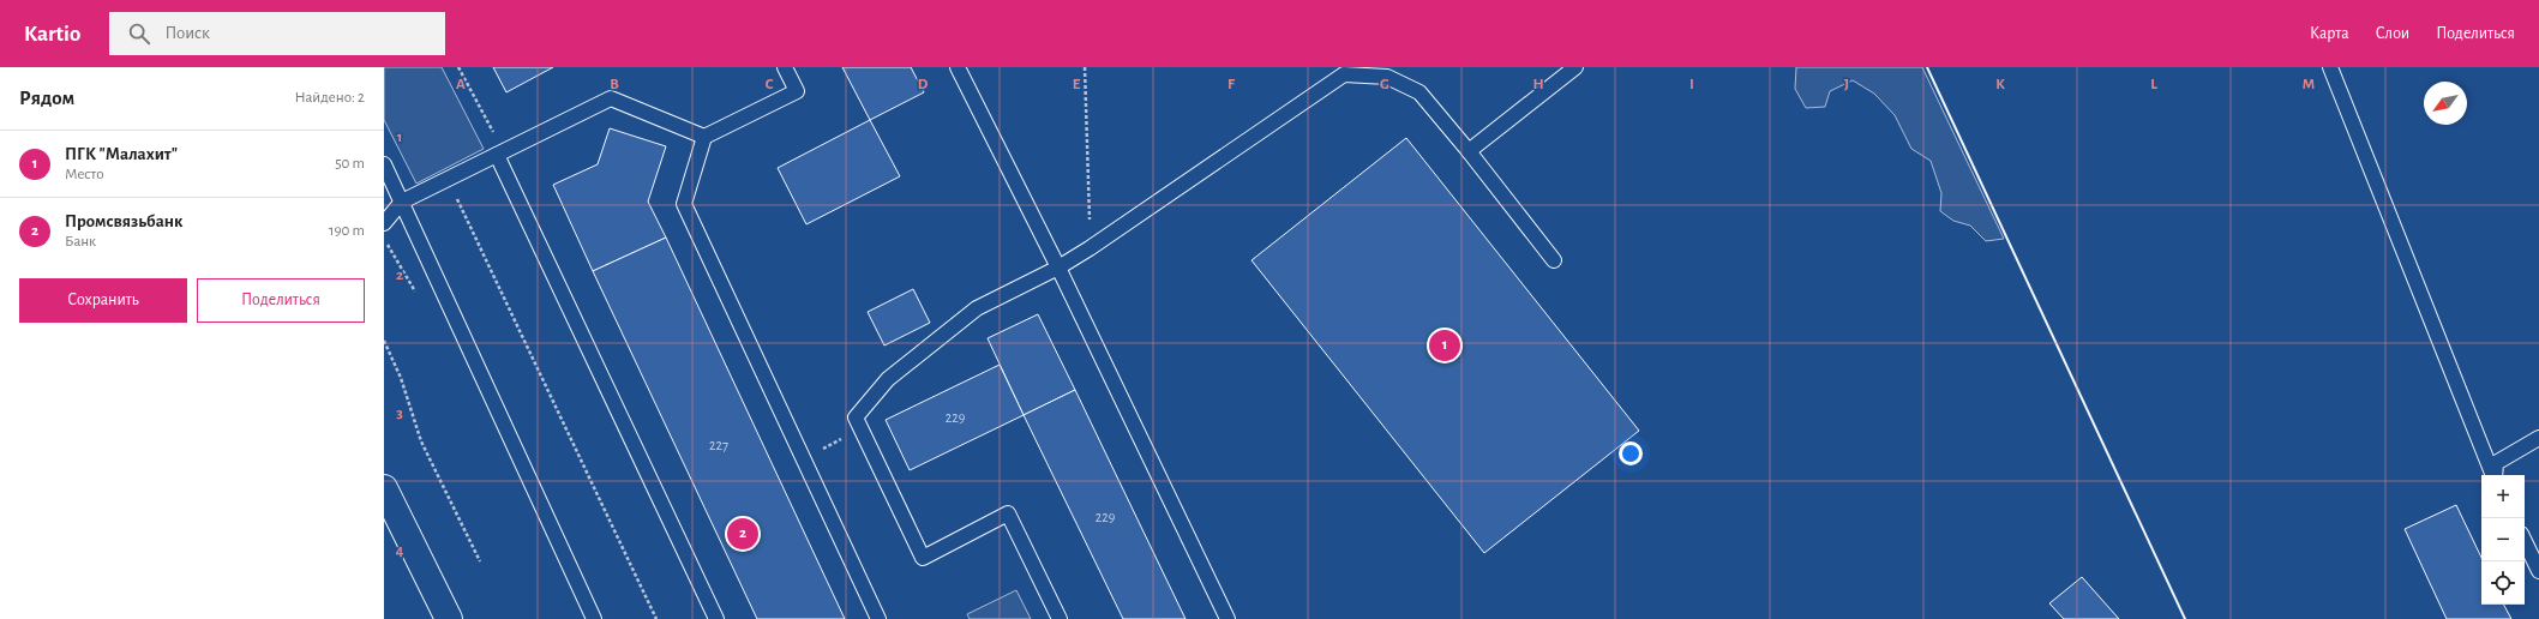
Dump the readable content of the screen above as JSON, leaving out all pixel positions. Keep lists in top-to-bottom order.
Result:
{
  "house_numbers": ["229", "227", "229"],
  "north": "bottom left",
  "page": {
    "header": "Kartio",
    "search": "Поиск",
    "nav": ["Карта", "Слои", "Поделиться"],
    "heading": ["Рядом", "Найдено: 2"],
    "list": [
      {
        "mark": "1",
        "name": "ПГК \"Малахит\"",
        "note": "Место",
        "value": "50 m"
      },
      {
        "mark": "2",
        "name": "Промсвязьбанк",
        "note": "Банк",
        "value": "190 m"
      }
    ],
    "buttons": ["Сохранить", "Поделиться"],
    "pins": ["1", "2"],
    "map_buttons": ["+", "−"]
  },
  "grid": {
    "columns": [
      "A",
      "B",
      "C",
      "D",
      "E",
      "F",
      "G",
      "H",
      "I",
      "J",
      "K",
      "L",
      "M"
    ],
    "rows": [
      "1",
      "2",
      "3",
      "4"
    ]
  }
}
